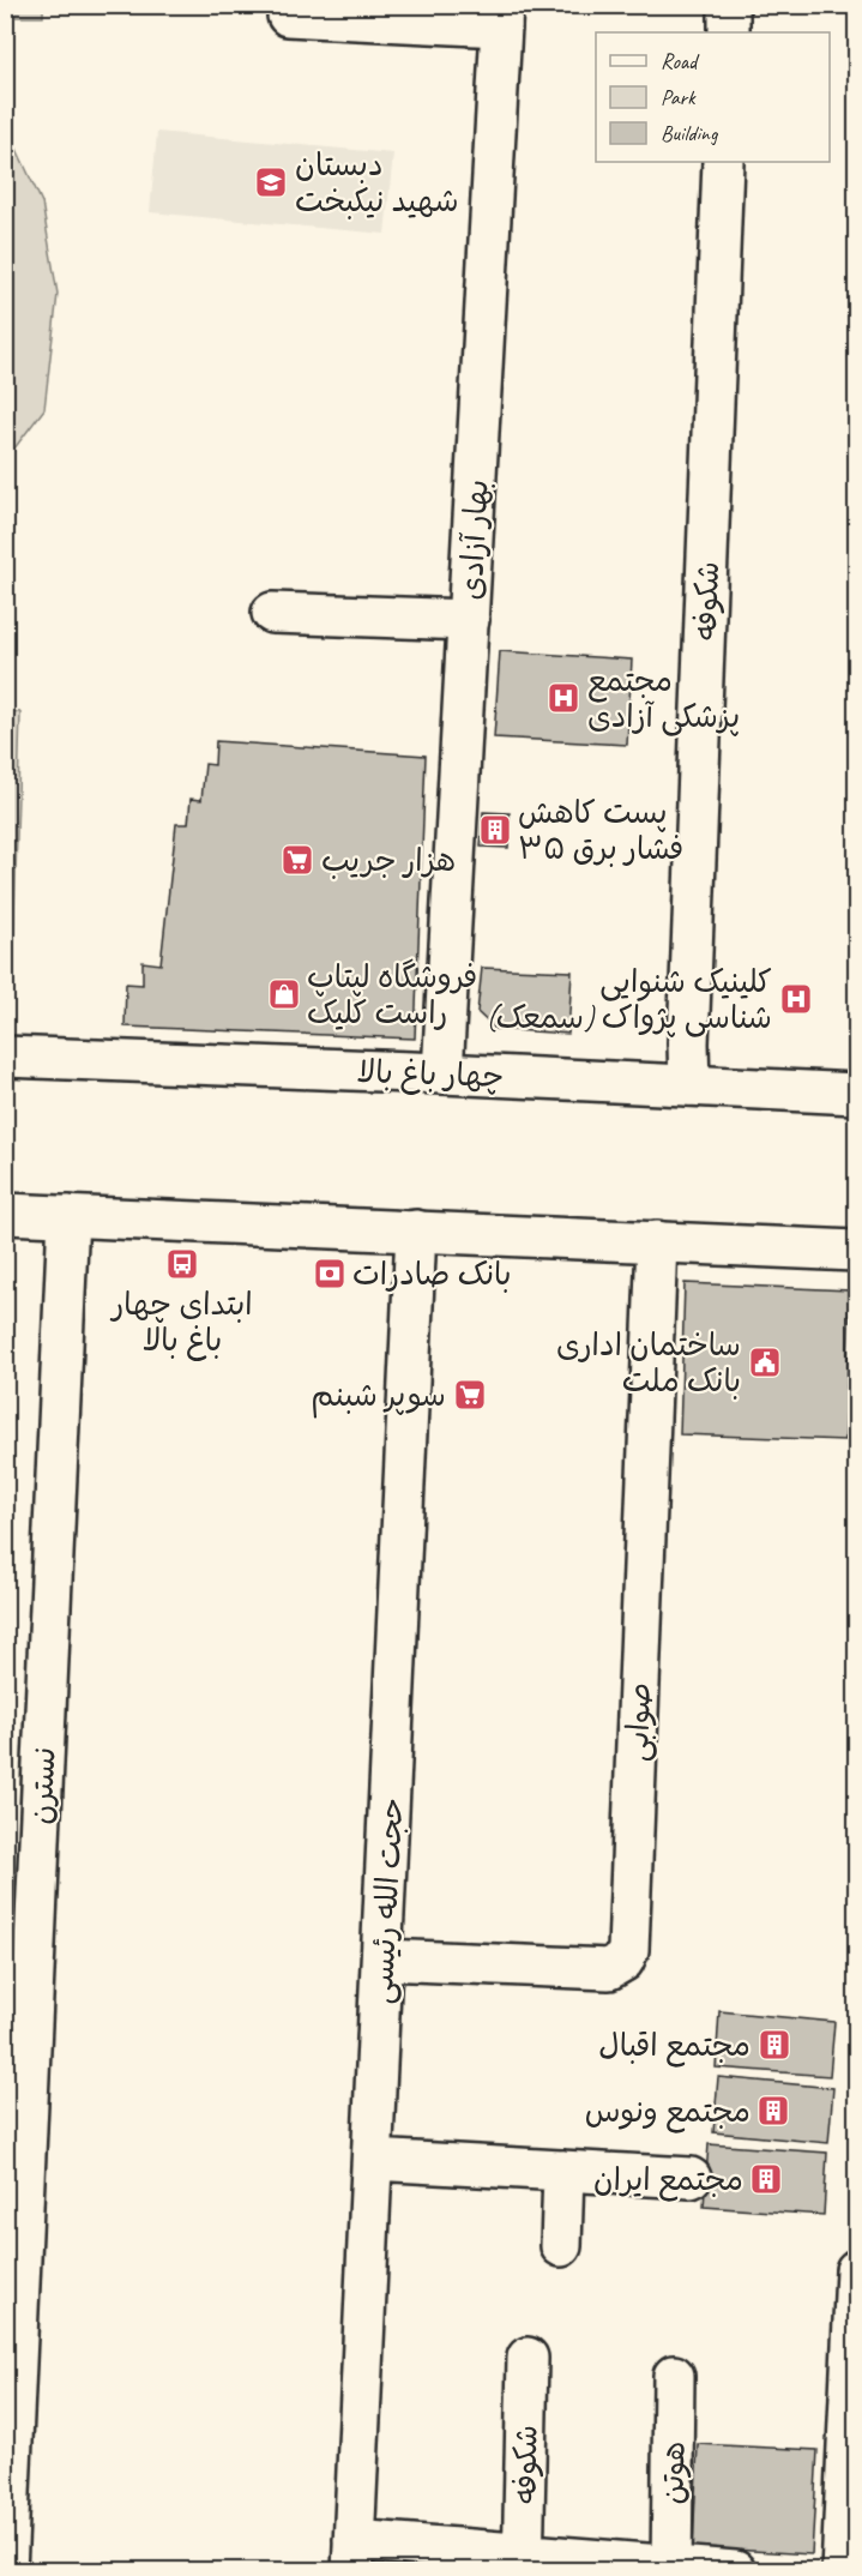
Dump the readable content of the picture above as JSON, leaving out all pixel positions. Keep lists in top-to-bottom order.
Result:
{
  "streets": {
    "street": [
      "بهار آزادی",
      "شکوفه",
      "چهار باغ بالا",
      "صوابی",
      "نسترن",
      "حجت الله رئیسی",
      "هوتن"
    ]
  },
  "crossings": [
    ["بهار آزادی", "چهار باغ بالا"],
    ["شکوفه", "چهار باغ بالا"],
    ["صوابی", "حجت الله رئیسی"]
  ],
  "places": {
    "school or university": ["دبستان شهید نیکبخت"],
    "hospital": ["مجتمع پزشکی آزادی", "کلینیک شنوایی شناسی پژواک (سمعک)"],
    "building": [
      "پست کاهش فشار برق ۳۵",
      "مجتمع اقبال",
      "مجتمع ونوس",
      "مجتمع ایران"
    ],
    "supermarket": ["هزار جریب", "سوپر شبنم"],
    "shop": ["فروشگاه لپتاپ راست کلیک"],
    "bus stop": ["ابتدای چهار باغ بالا"],
    "bank": ["بانک صادرات"],
    "public building": ["ساختمان اداری بانک ملت"]
  },
  "legend": ["Road", "Park", "Building"]
}
